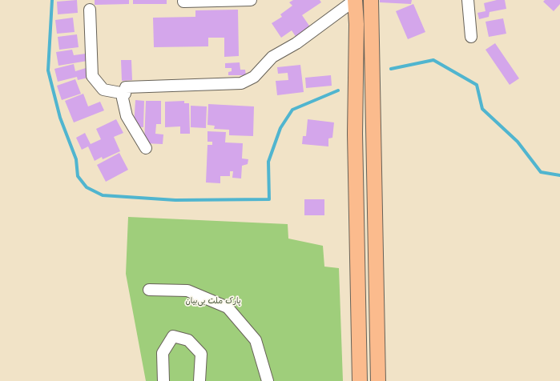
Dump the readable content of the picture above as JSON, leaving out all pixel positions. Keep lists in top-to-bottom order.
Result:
{
  "parks": ["پارک ملت بی‌بیان"]
}
